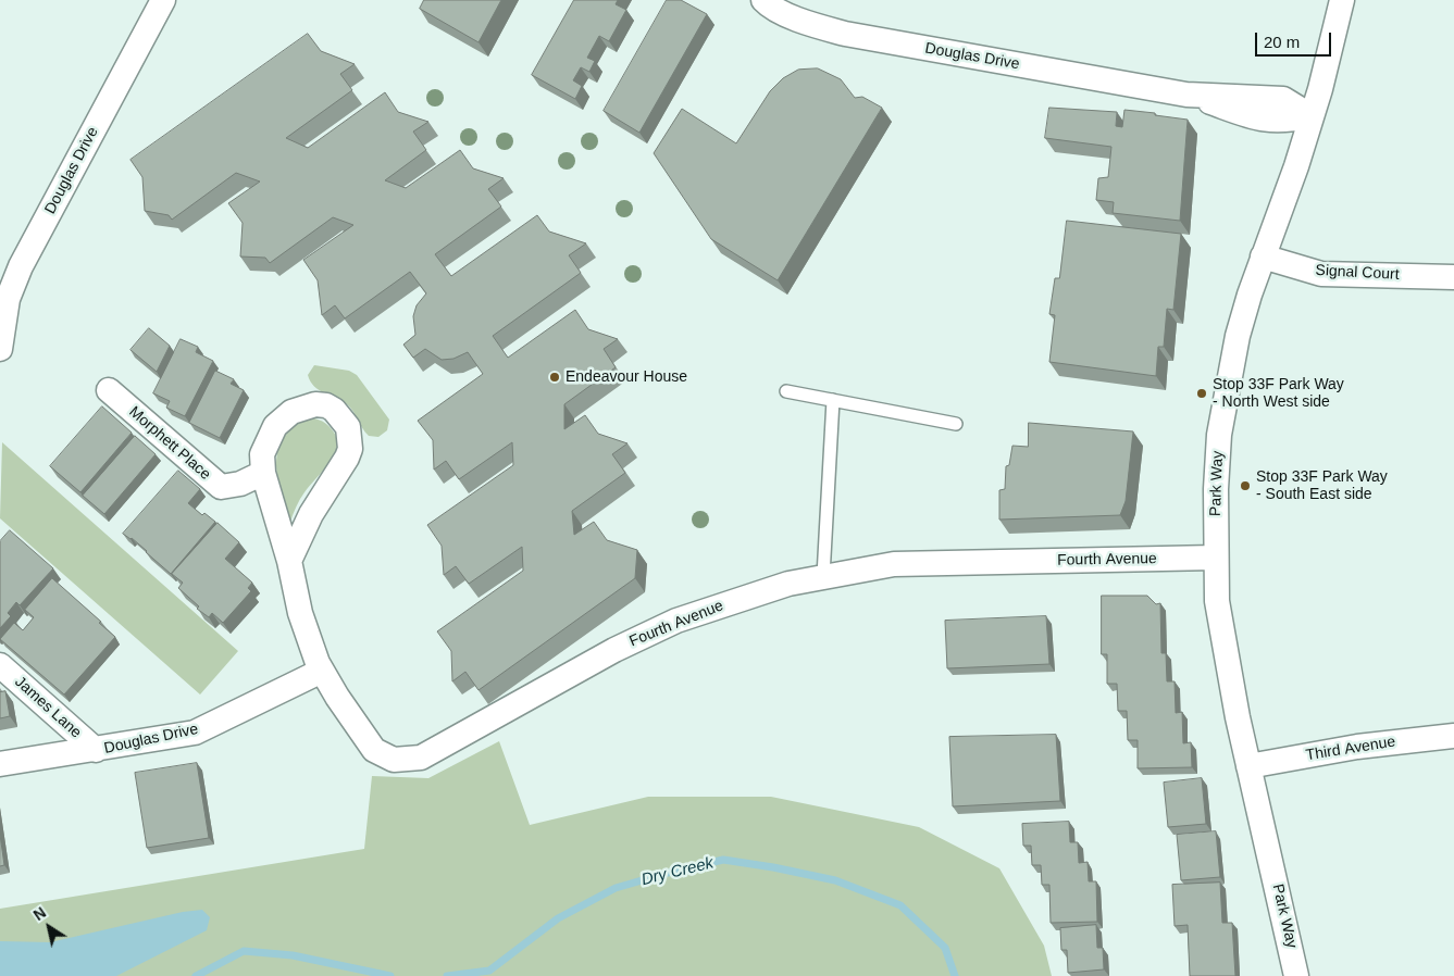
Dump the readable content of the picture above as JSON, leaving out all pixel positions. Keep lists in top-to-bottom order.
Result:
{
  "streets": {
    "street": [
      "Douglas Drive",
      "Signal Court",
      "Morphett Place",
      "Park Way",
      "Fourth Avenue",
      "James Lane",
      "Third Avenue"
    ]
  },
  "crossings": [
    ["Douglas Drive", "Park Way"],
    ["Douglas Drive", "Fourth Avenue"],
    ["Douglas Drive", "James Lane"],
    ["Signal Court", "Park Way"],
    ["Morphett Place", "Fourth Avenue"],
    ["Park Way", "Fourth Avenue"],
    ["Park Way", "Third Avenue"]
  ],
  "water": ["Dry Creek"],
  "places": ["Endeavour House", "Stop 33F Park Way - North West side", "Stop 33F Park Way - South East side"],
  "scale_bar": "20 m",
  "north": "top left"
}
